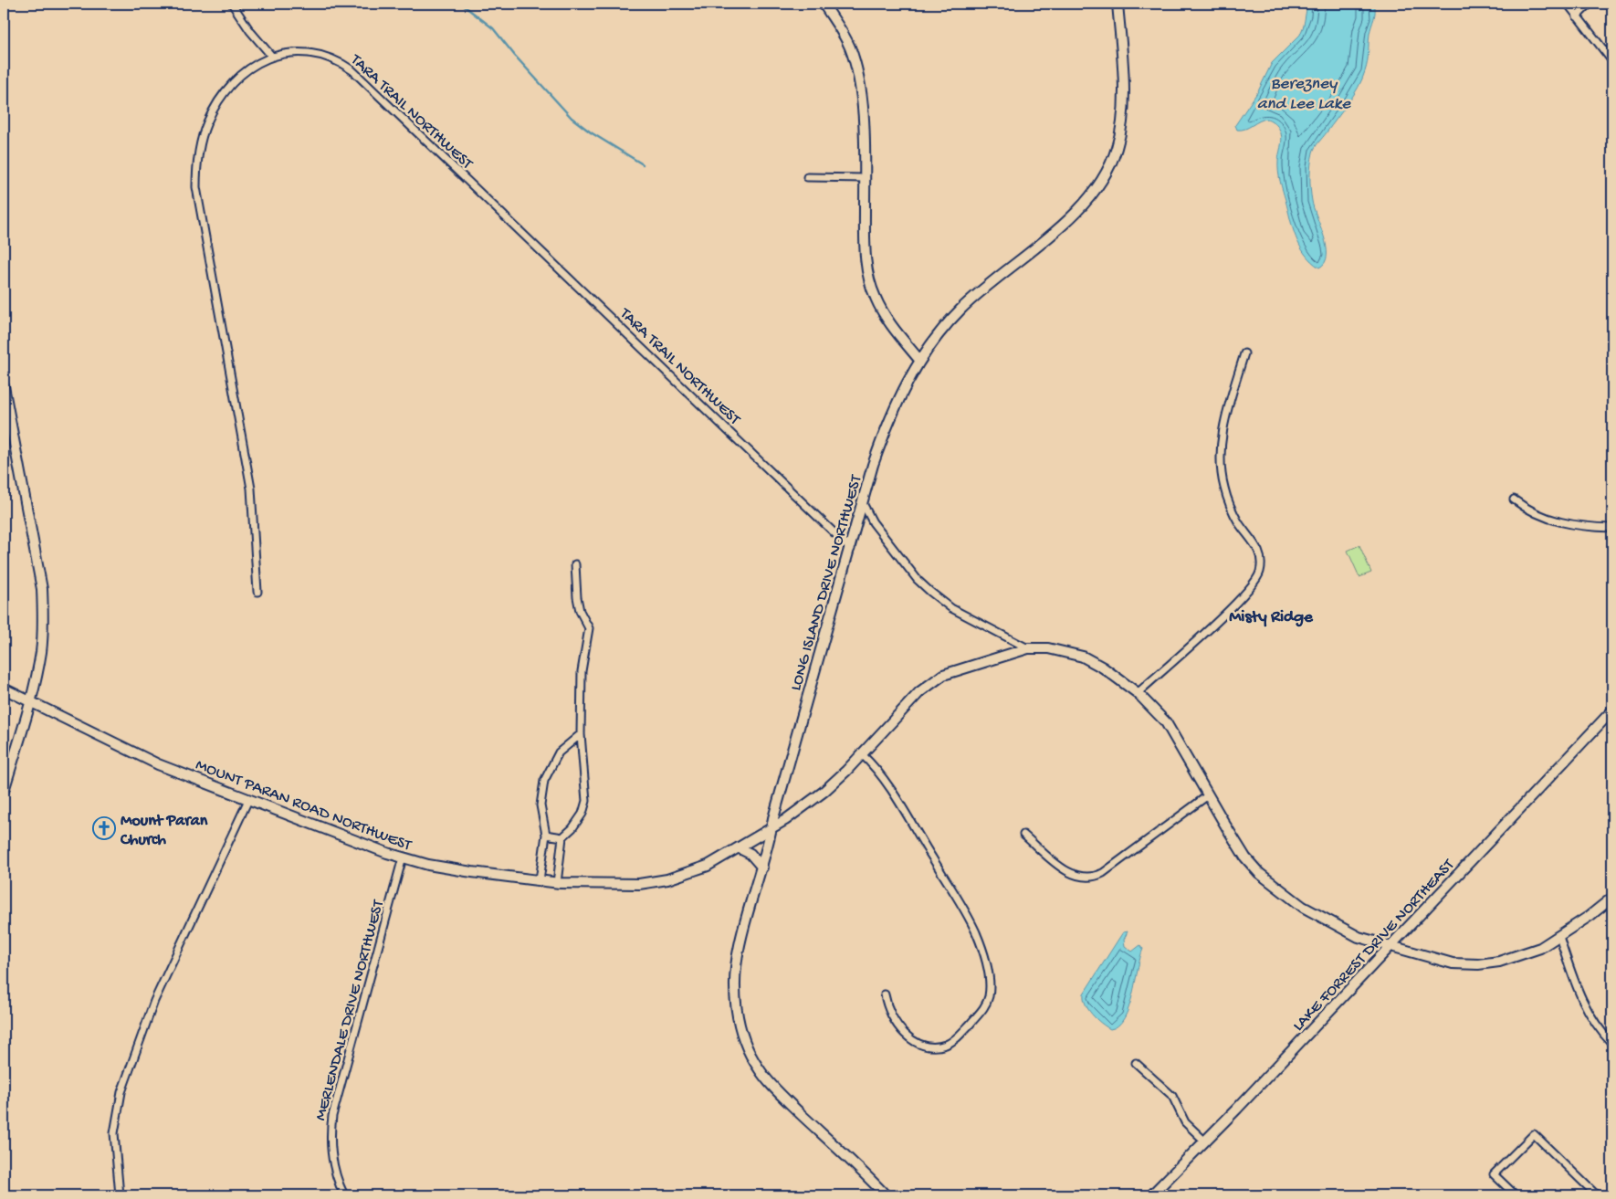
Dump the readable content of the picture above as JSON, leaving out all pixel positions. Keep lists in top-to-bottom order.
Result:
{
  "streets": {
    "street": [
      "TARA TRAIL NORTHWEST",
      "LONG ISLAND DRIVE NORTHWEST",
      "MOUNT PARAN ROAD NORTHWEST",
      "LAKE FORREST DRIVE NORTHEAST",
      "MERLENDALE DRIVE NORTHWEST"
    ]
  },
  "crossings": [
    ["TARA TRAIL NORTHWEST", "LONG ISLAND DRIVE NORTHWEST"],
    ["LONG ISLAND DRIVE NORTHWEST", "MOUNT PARAN ROAD NORTHWEST"],
    ["MOUNT PARAN ROAD NORTHWEST", "LAKE FORREST DRIVE NORTHEAST"],
    ["MOUNT PARAN ROAD NORTHWEST", "MERLENDALE DRIVE NORTHWEST"]
  ],
  "districts": ["Misty Ridge"],
  "water": ["Berezney and Lee Lake"],
  "places": {
    "church": ["Mount Paran Church"]
  }
}
